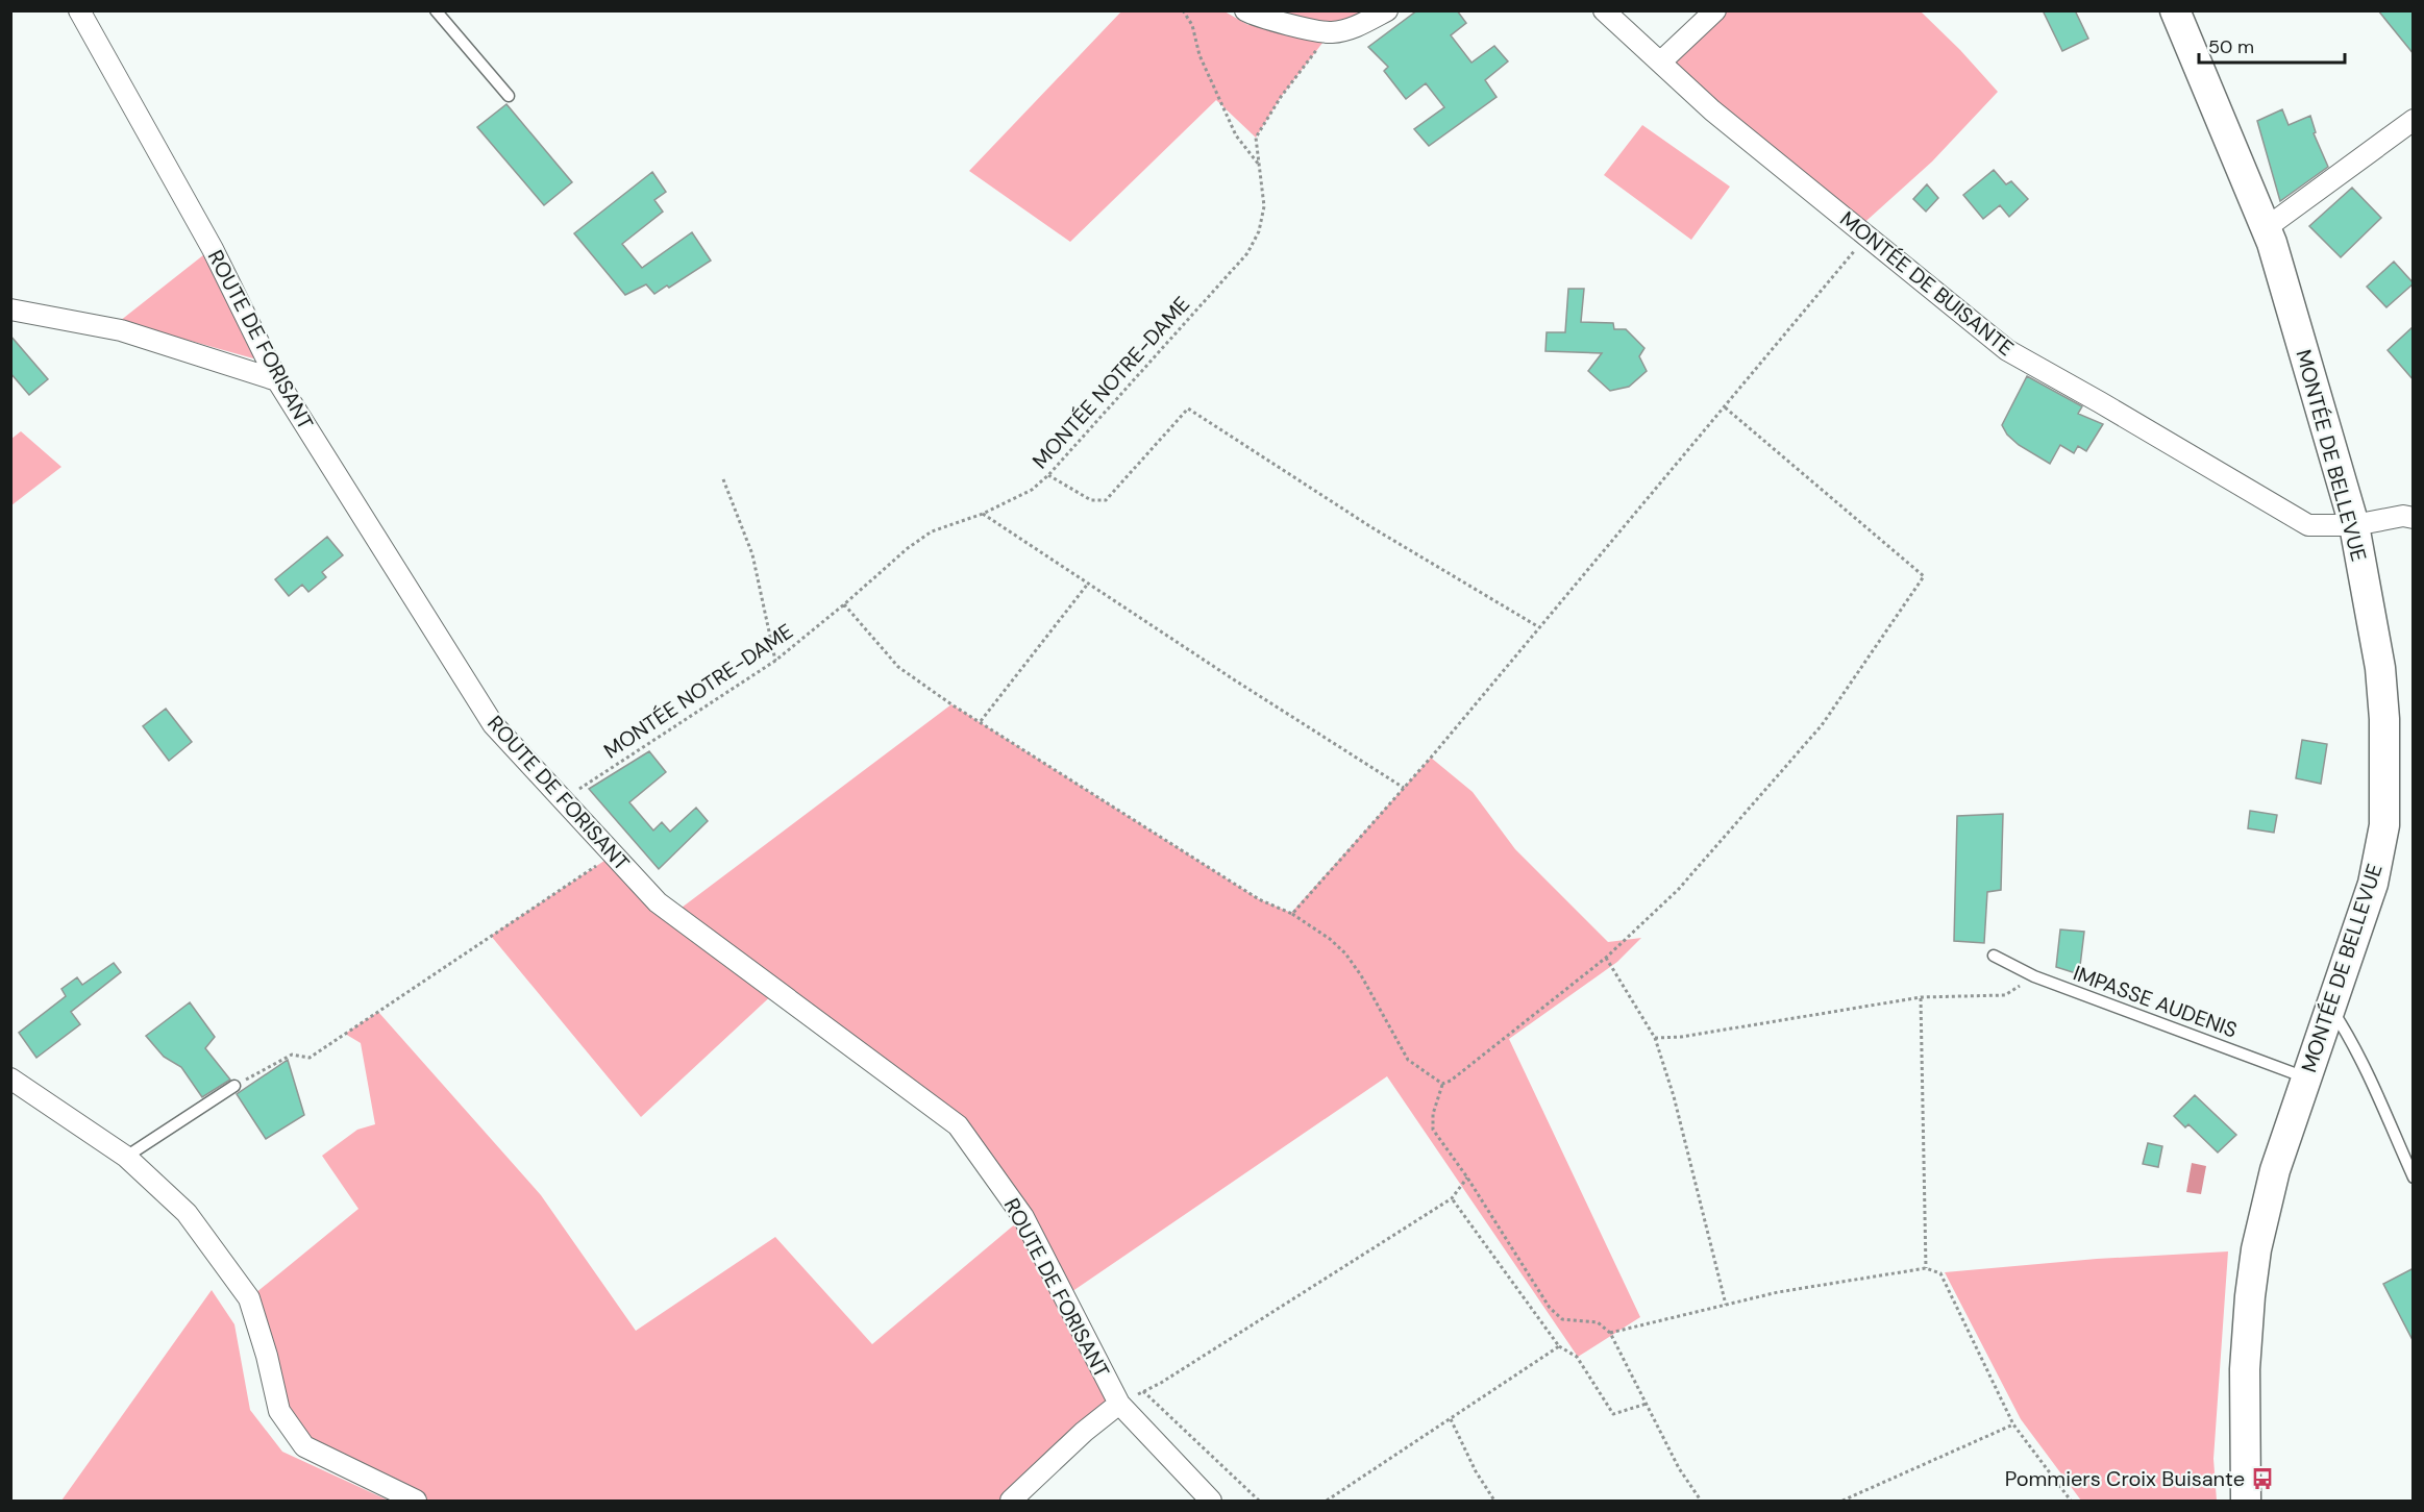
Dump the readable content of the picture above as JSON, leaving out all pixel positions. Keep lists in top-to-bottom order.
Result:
{
  "streets": {
    "main road": ["MONTÉE DE BELLEVUE"],
    "street": ["MONTÉE DE BUISANTE", "ROUTE DE FORISANT"],
    "lane": ["IMPASSE AUDENIS"],
    "path": ["MONTÉE NOTRE-DAME"]
  },
  "crossings": [
    ["MONTÉE DE BUISANTE", "MONTÉE DE BELLEVUE"],
    ["ROUTE DE FORISANT", "MONTÉE NOTRE-DAME"],
    ["MONTÉE DE BELLEVUE", "IMPASSE AUDENIS"]
  ],
  "places": {
    "bus stop": ["Pommiers Croix Buisante"]
  },
  "scale_bar": "50 m"
}
